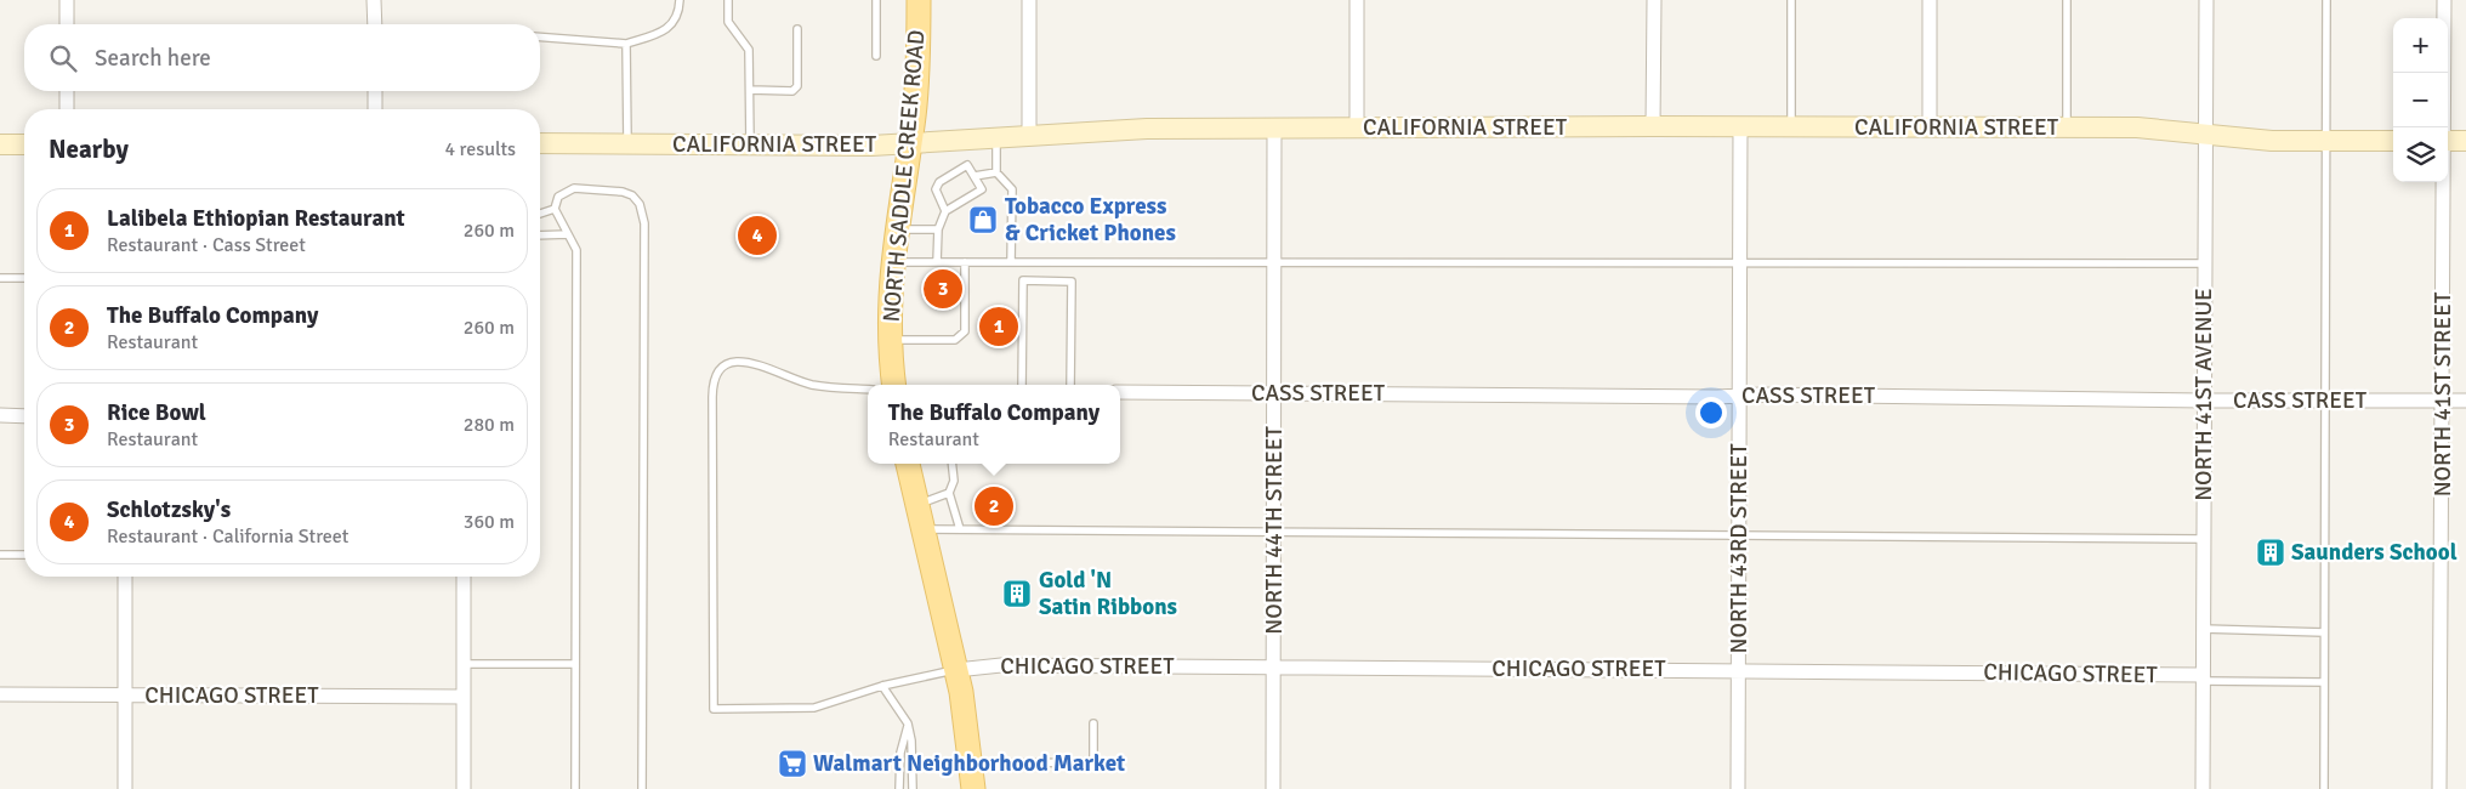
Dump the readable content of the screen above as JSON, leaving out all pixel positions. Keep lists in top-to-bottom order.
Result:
{
  "streets": {
    "main road": ["NORTH SADDLE CREEK ROAD"],
    "street": [
      "CALIFORNIA STREET",
      "CASS STREET",
      "NORTH 41ST AVENUE",
      "NORTH 41ST STREET",
      "NORTH 44TH STREET",
      "NORTH 43RD STREET",
      "CHICAGO STREET"
    ]
  },
  "crossings": [
    ["CALIFORNIA STREET", "NORTH SADDLE CREEK ROAD"],
    ["CALIFORNIA STREET", "NORTH 41ST AVENUE"],
    ["CALIFORNIA STREET", "NORTH 44TH STREET"],
    ["CALIFORNIA STREET", "NORTH 43RD STREET"],
    ["CASS STREET", "NORTH 41ST AVENUE"],
    ["CASS STREET", "NORTH 41ST STREET"],
    ["CASS STREET", "NORTH 44TH STREET"],
    ["CASS STREET", "NORTH 43RD STREET"],
    ["NORTH 41ST AVENUE", "CHICAGO STREET"],
    ["NORTH 44TH STREET", "CHICAGO STREET"],
    ["NORTH 43RD STREET", "CHICAGO STREET"]
  ],
  "places": {
    "shop": ["Tobacco Express & Cricket Phones"],
    "building": ["Saunders School", "Gold 'N Satin Ribbons"],
    "supermarket": ["Walmart Neighborhood Market"]
  },
  "page": {
    "map_buttons": ["+", "−"],
    "search": "Search here",
    "heading": ["Nearby", "4 results"],
    "list": [
      {
        "mark": "1",
        "name": "Lalibela Ethiopian Restaurant",
        "note": "Restaurant · Cass Street",
        "value": "260 m"
      },
      {
        "mark": "2",
        "name": "The Buffalo Company",
        "note": "Restaurant",
        "value": "260 m"
      },
      {
        "mark": "3",
        "name": "Rice Bowl",
        "note": "Restaurant",
        "value": "280 m"
      },
      {
        "mark": "4",
        "name": "Schlotzsky's",
        "note": "Restaurant · California Street",
        "value": "360 m"
      }
    ],
    "pins": [
      "4",
      "3",
      "1",
      "2"
    ],
    "popup": ["The Buffalo Company", "Restaurant"]
  }
}
